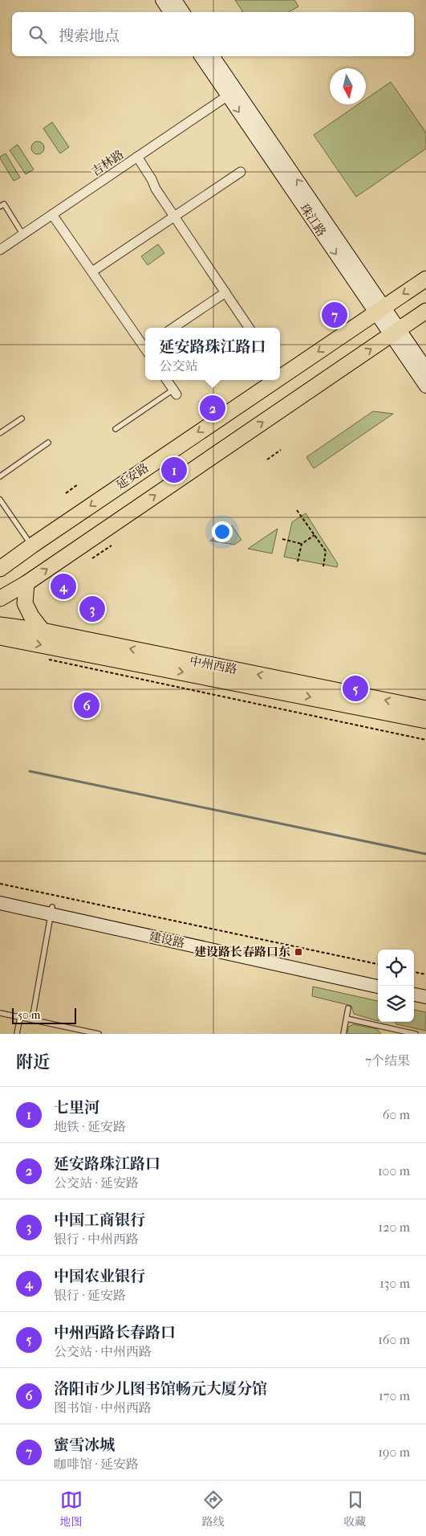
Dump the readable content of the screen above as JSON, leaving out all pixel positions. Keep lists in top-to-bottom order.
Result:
{
  "streets": {
    "main road": ["延安路", "中州西路"],
    "street": ["吉林路", "珠江路", "建设路"]
  },
  "crossings": [
    ["吉林路", "珠江路"],
    ["珠江路", "延安路"]
  ],
  "places": {
    "transit": ["建设路长春路口东"]
  },
  "scale_bar": "50 m",
  "north": "bottom",
  "page": {
    "search": "搜索地点",
    "pins": [
      "7",
      "2",
      "1",
      "4",
      "3",
      "5",
      "6"
    ],
    "popup": ["延安路珠江路口", "公交站"],
    "scale": "50 m",
    "heading": ["附近", "7个结果"],
    "list": [
      {
        "mark": "1",
        "name": "七里河",
        "note": "地铁 · 延安路",
        "value": "60 m"
      },
      {
        "mark": "2",
        "name": "延安路珠江路口",
        "note": "公交站 · 延安路",
        "value": "100 m"
      },
      {
        "mark": "3",
        "name": "中国工商银行",
        "note": "银行 · 中州西路",
        "value": "120 m"
      },
      {
        "mark": "4",
        "name": "中国农业银行",
        "note": "银行 · 延安路",
        "value": "130 m"
      },
      {
        "mark": "5",
        "name": "中州西路长春路口",
        "note": "公交站 · 中州西路",
        "value": "160 m"
      },
      {
        "mark": "6",
        "name": "洛阳市少儿图书馆畅元大厦分馆",
        "note": "图书馆 · 中州西路",
        "value": "170 m"
      },
      {
        "mark": "7",
        "name": "蜜雪冰城",
        "note": "咖啡馆 · 延安路",
        "value": "190 m"
      }
    ],
    "nav": ["地图", "路线", "收藏"]
  }
}
